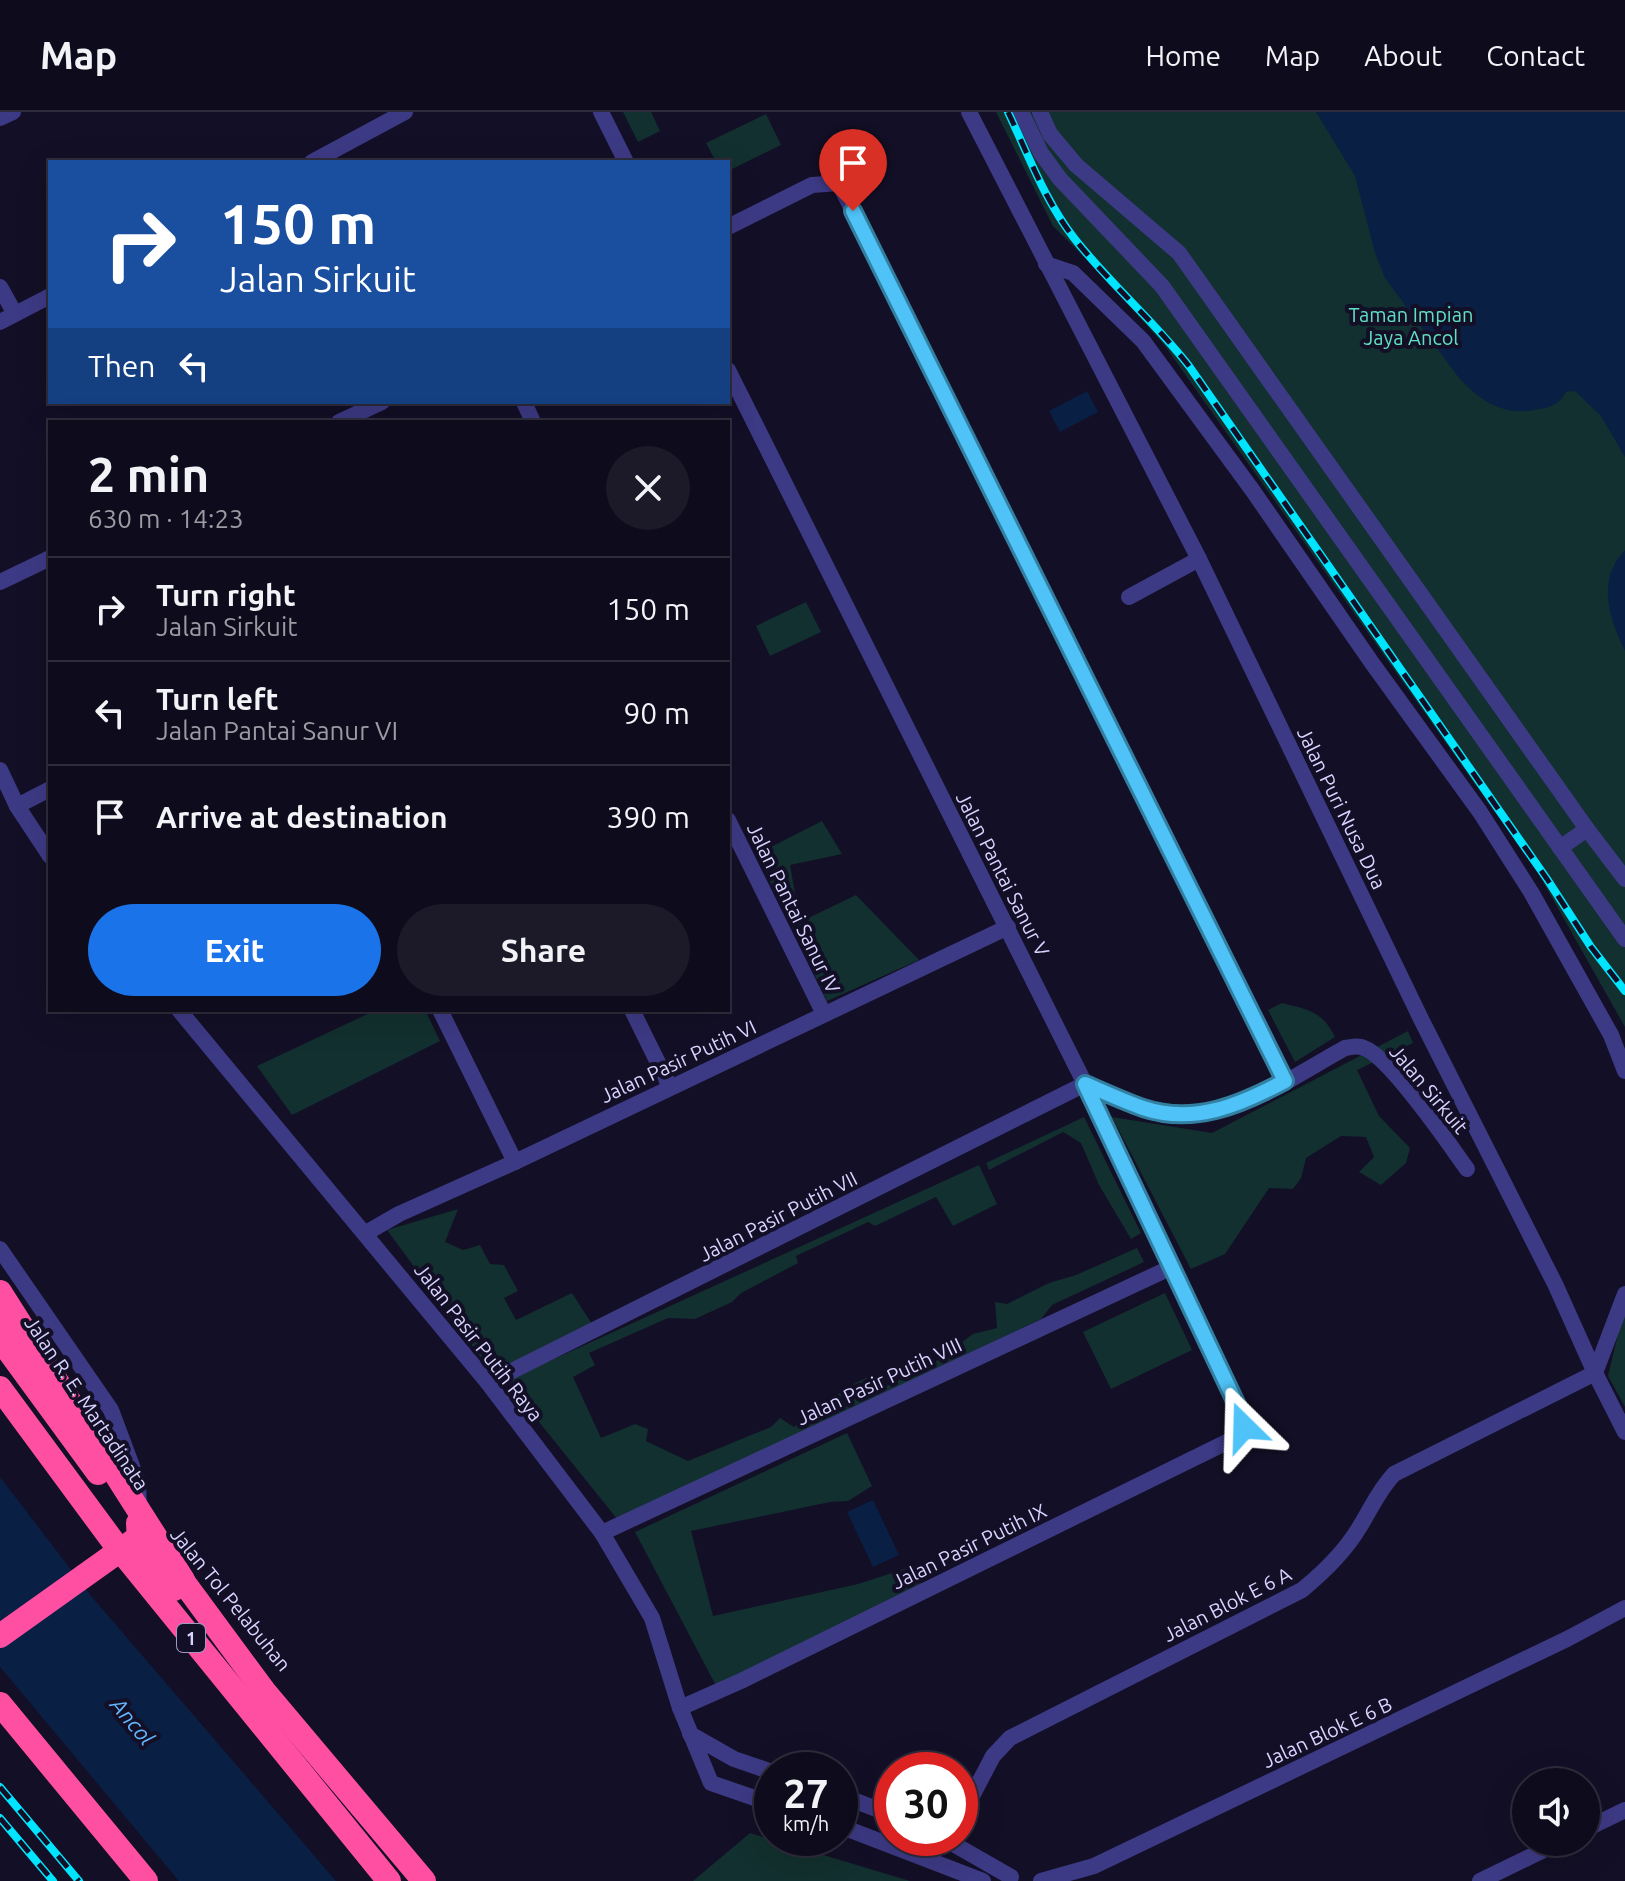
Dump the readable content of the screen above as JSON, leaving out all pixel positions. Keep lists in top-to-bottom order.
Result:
{
  "streets": {
    "highway": ["Jalan R. E. Martadinata", "Jalan Tol Pelabuhan", "1"],
    "street": [
      "Jalan Puri Nusa Dua",
      "Jalan Pantai Sanur V",
      "Jalan Pantai Sanur IV",
      "Jalan Pasir Putih VI",
      "Jalan Sirkuit",
      "Jalan Pasir Putih VII",
      "Jalan Pasir Putih Raya",
      "Jalan Pasir Putih VIII",
      "Jalan Pasir Putih IX",
      "Jalan Blok E 6 A",
      "Jalan Blok E 6 B"
    ]
  },
  "crossings": [
    ["Jalan Puri Nusa Dua", "Jalan Blok E 6 A"],
    ["Jalan Pantai Sanur V", "Jalan Pasir Putih VI"],
    ["Jalan Pantai Sanur V", "Jalan Sirkuit"],
    ["Jalan Pantai Sanur V", "Jalan Pasir Putih VII"],
    ["Jalan Pantai Sanur V", "Jalan Pasir Putih VIII"],
    ["Jalan Pantai Sanur V", "Jalan Pasir Putih IX"],
    ["Jalan Pantai Sanur IV", "Jalan Pasir Putih VI"],
    ["Jalan Pasir Putih VI", "Jalan Pasir Putih Raya"],
    ["Jalan Sirkuit", "Jalan Pasir Putih VII"],
    ["Jalan Pasir Putih VII", "Jalan Pasir Putih Raya"],
    ["Jalan Pasir Putih Raya", "Jalan Pasir Putih VIII"],
    ["Jalan Pasir Putih Raya", "Jalan Pasir Putih IX"]
  ],
  "water": ["Ancol"],
  "parks": ["Taman Impian Jaya Ancol"],
  "page": {
    "header": "Map",
    "nav": [
      "Home",
      "Map",
      "About",
      "Contact"
    ],
    "turn": ["150 m", "Jalan Sirkuit"],
    "then": "Then",
    "heading": ["2 min", "630 m · 14:23"],
    "list": [
      {
        "name": "Turn right",
        "note": "Jalan Sirkuit",
        "value": "150 m"
      },
      {
        "name": "Turn left",
        "note": "Jalan Pantai Sanur VI",
        "value": "90 m"
      },
      {
        "name": "Arrive at destination",
        "value": "390 m"
      }
    ],
    "buttons": ["Exit", "Share"],
    "speed": "27 km/h",
    "limit": "30"
  }
}
